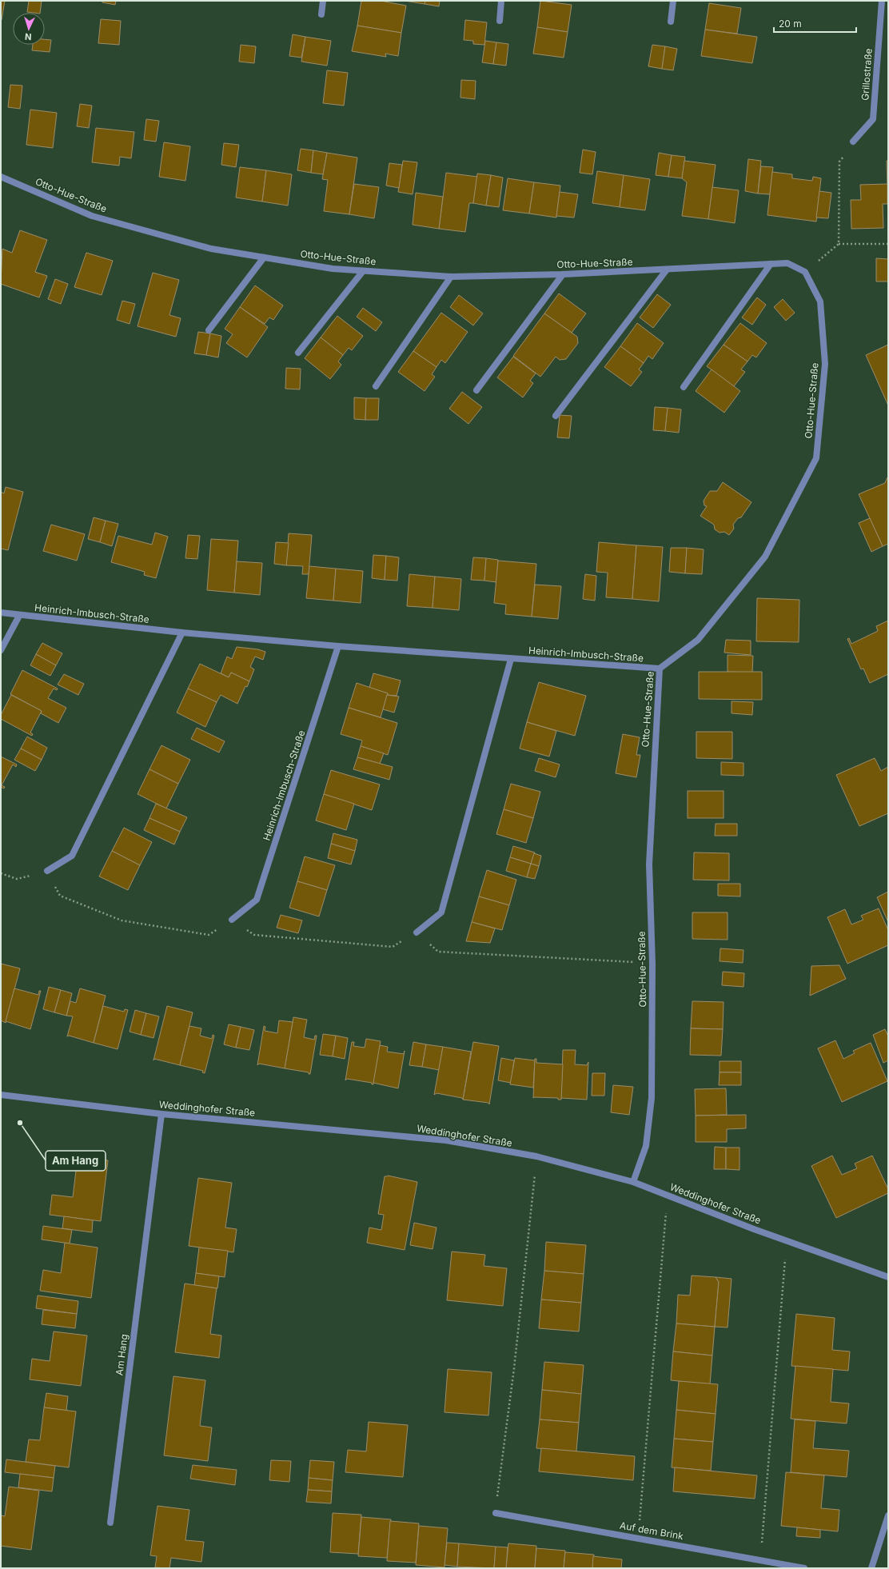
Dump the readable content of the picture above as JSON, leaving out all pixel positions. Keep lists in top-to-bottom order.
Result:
{
  "streets": {
    "street": [
      "Grillostraße",
      "Otto-Hue-Straße",
      "Heinrich-Imbusch-Straße",
      "Weddinghofer Straße",
      "Am Hang",
      "Auf dem Brink"
    ]
  },
  "crossings": [
    ["Otto-Hue-Straße", "Heinrich-Imbusch-Straße"],
    ["Otto-Hue-Straße", "Weddinghofer Straße"],
    ["Weddinghofer Straße", "Am Hang"]
  ],
  "places": ["Am Hang"],
  "scale_bar": "20 m",
  "north": "bottom"
}
